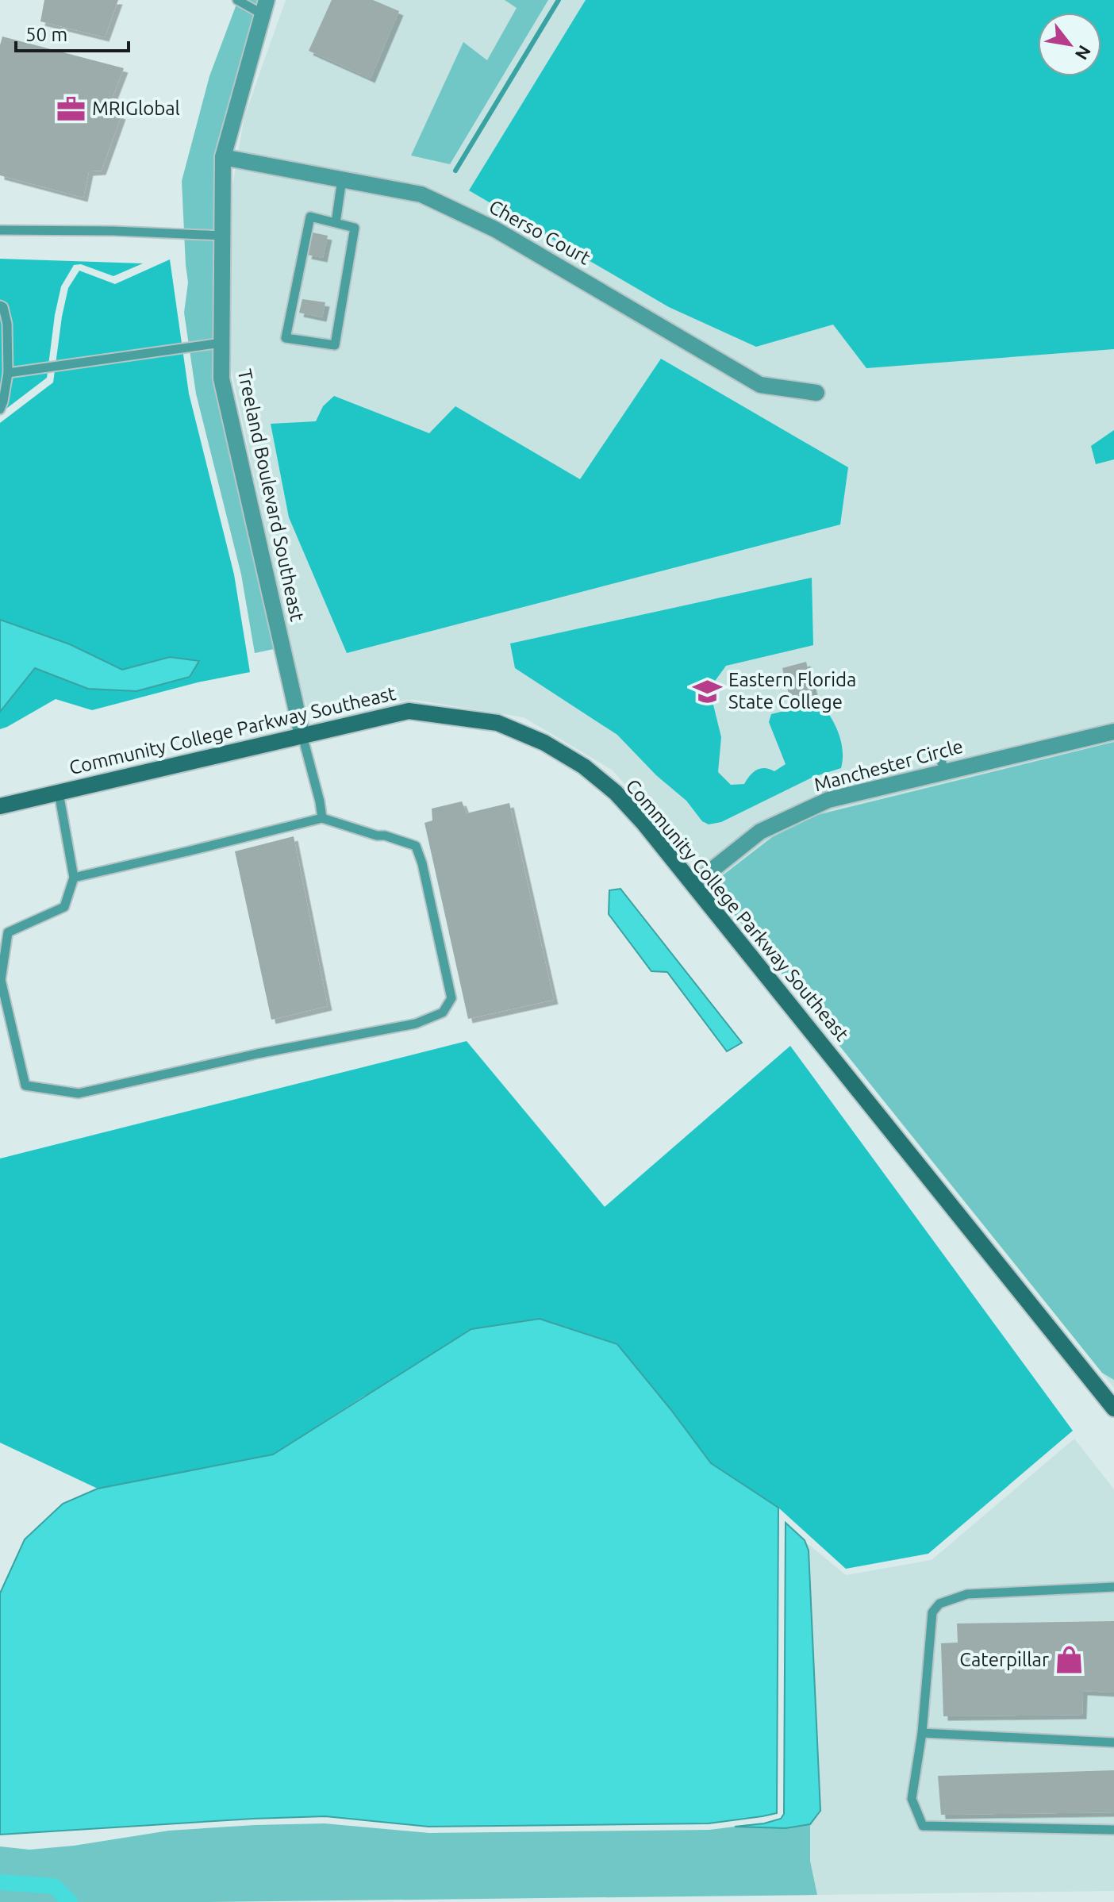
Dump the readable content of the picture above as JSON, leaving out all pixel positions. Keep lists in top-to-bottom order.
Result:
{
  "streets": {
    "street": [
      "Cherso Court",
      "Treeland Boulevard Southeast",
      "Community College Parkway Southeast",
      "Manchester Circle"
    ]
  },
  "crossings": [
    ["Cherso Court", "Treeland Boulevard Southeast"],
    ["Treeland Boulevard Southeast", "Community College Parkway Southeast"],
    ["Community College Parkway Southeast", "Manchester Circle"]
  ],
  "places": {
    "office": ["MRIGlobal"],
    "school or university": ["Eastern Florida State College"],
    "shop": ["Caterpillar"]
  },
  "scale_bar": "50 m",
  "north": "bottom right"
}
